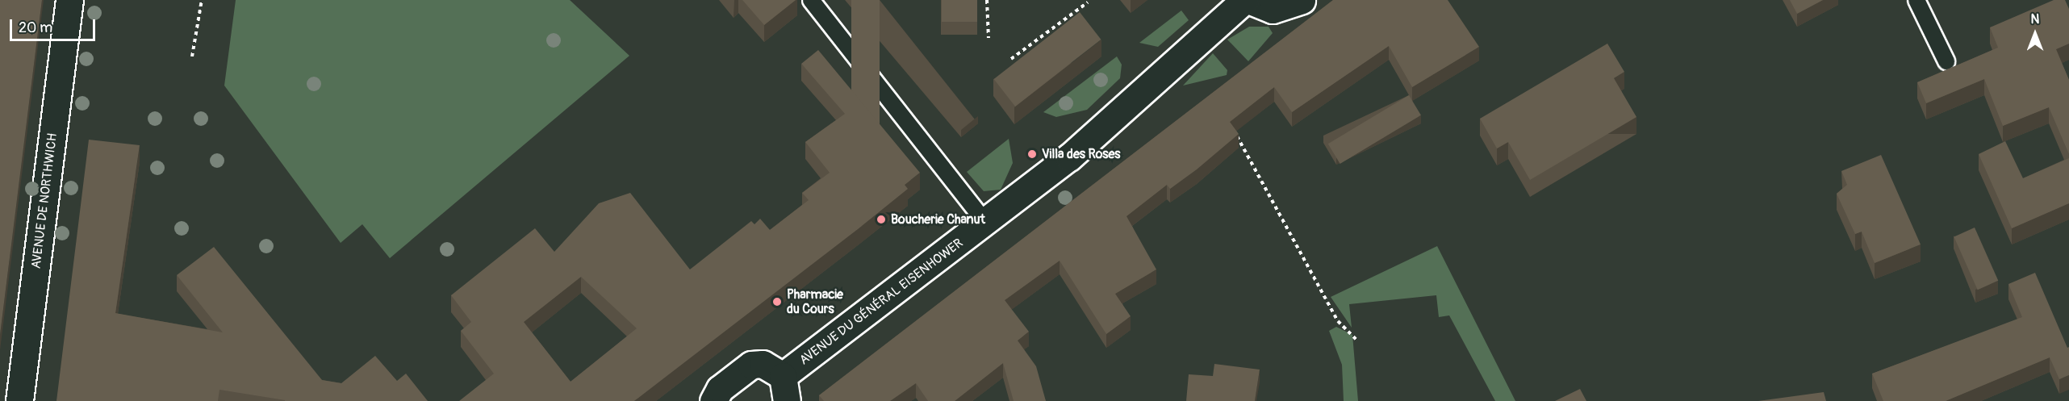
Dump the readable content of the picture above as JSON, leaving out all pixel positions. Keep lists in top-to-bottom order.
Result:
{
  "streets": {
    "main road": ["AVENUE DE NORTHWICH", "AVENUE DU GÉNÉRAL EISENHOWER"]
  },
  "places": ["Villa des Roses", "Boucherie Chanut", "Pharmacie du Cours"],
  "scale_bar": "20 m",
  "north": "top"
}
